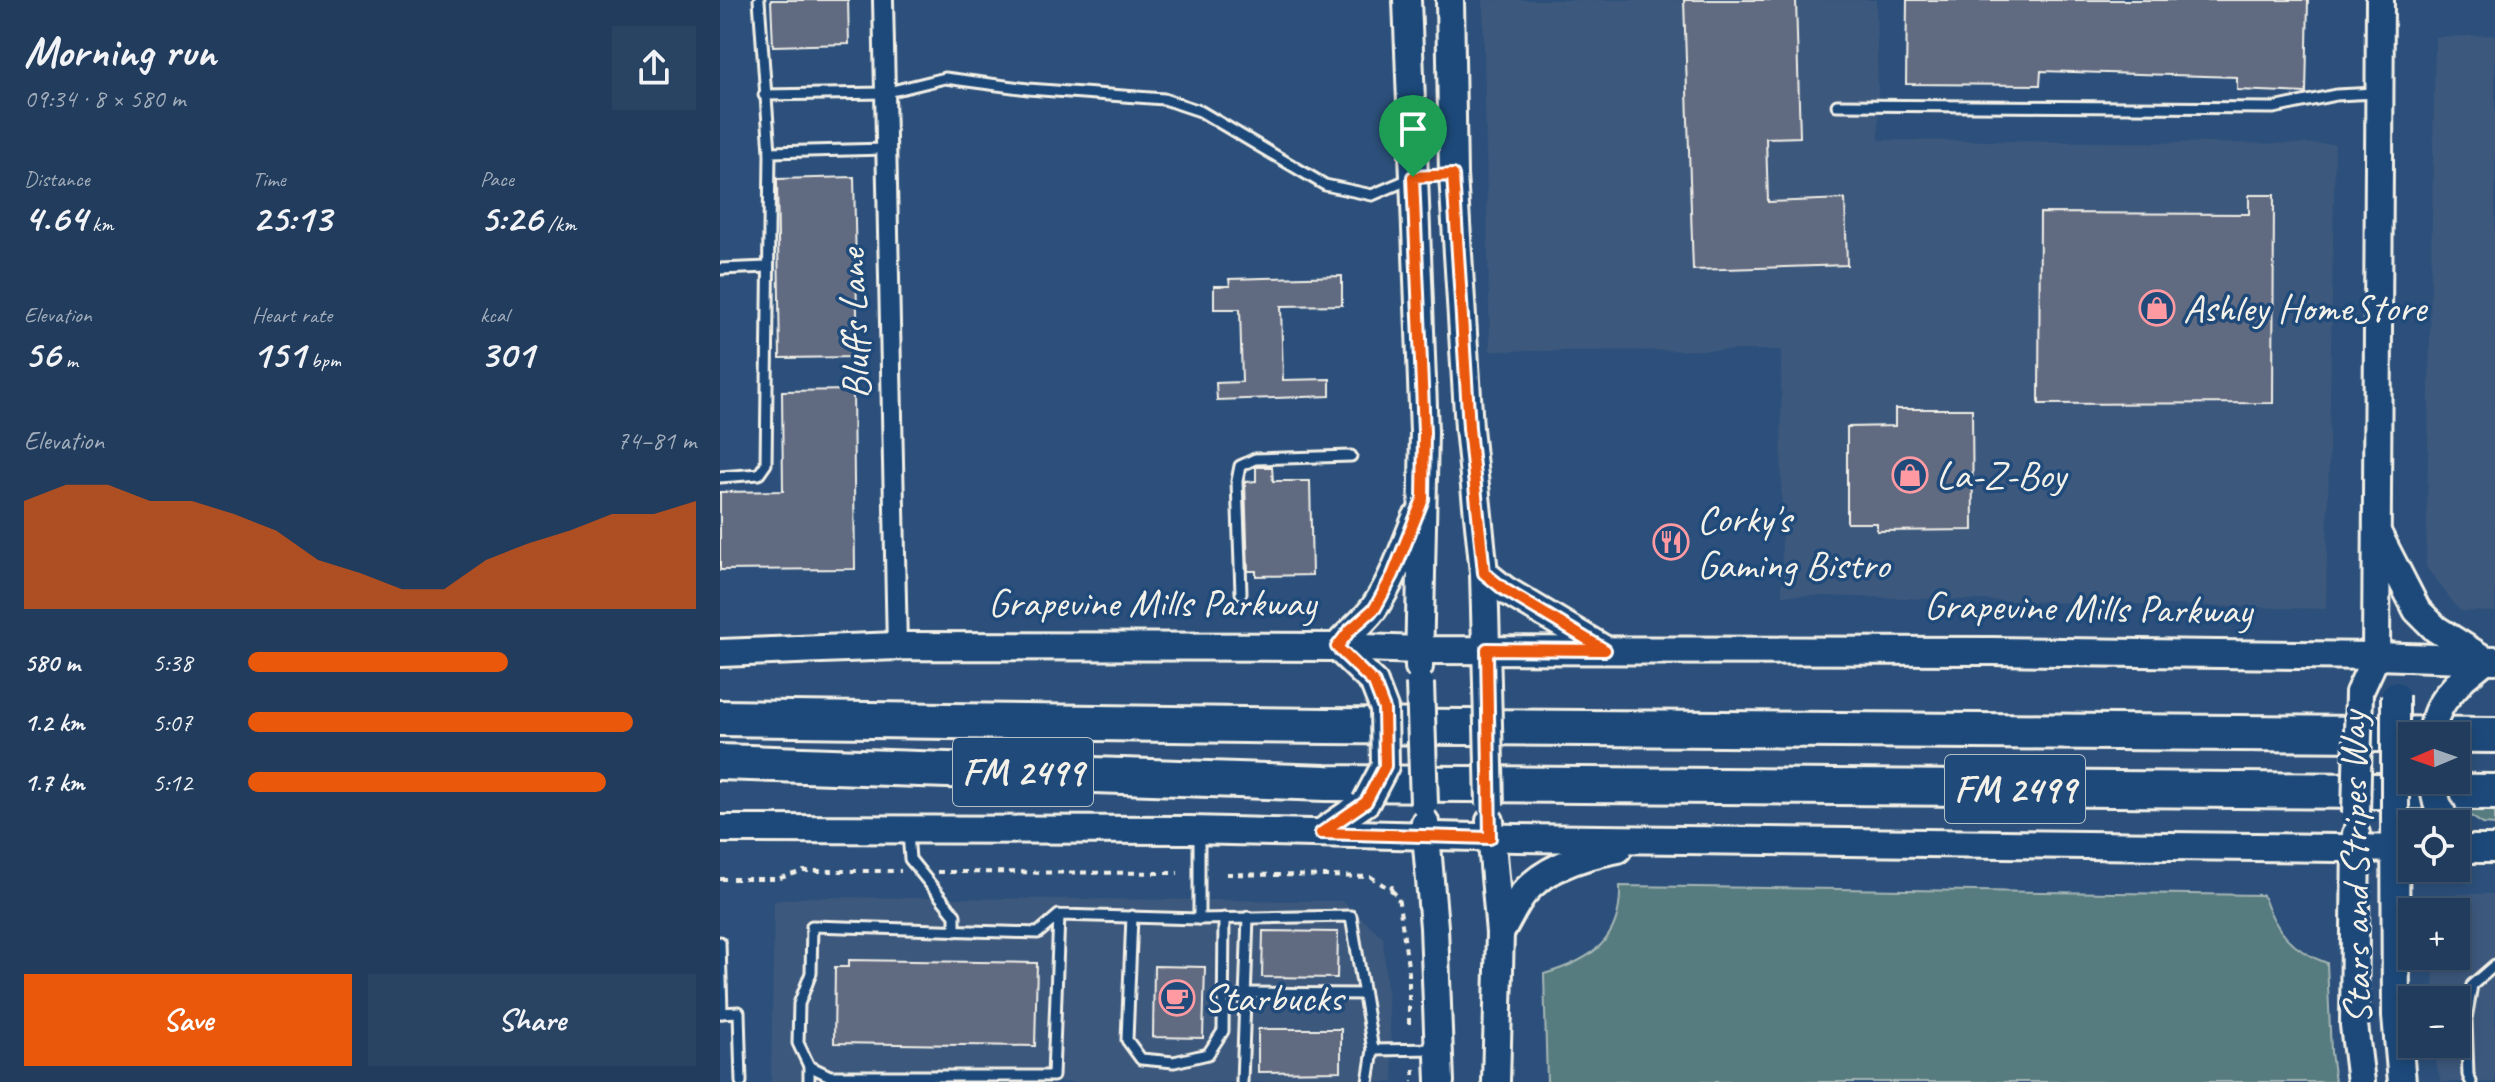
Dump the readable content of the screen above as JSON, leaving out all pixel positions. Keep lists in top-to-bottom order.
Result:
{
  "streets": {
    "highway": ["FM 2499"],
    "main road": ["Grapevine Mills Parkway", "Stars and Stripes Way"],
    "street": ["Bluffs Lane"]
  },
  "crossings": [
    ["Bluffs Lane", "Grapevine Mills Parkway"],
    ["Grapevine Mills Parkway", "Stars and Stripes Way"]
  ],
  "places": {
    "shop": ["Ashley HomeStore", "La-Z-Boy"],
    "restaurant": ["Corky's Gaming Bistro"],
    "cafe": ["Starbucks"]
  },
  "north": "left",
  "page": {
    "heading": ["Morning run", "09:34 · 8 × 580 m"],
    "stats": [
      ["Distance", "4.64 km"],
      ["Time", "25:13"],
      ["Pace", "5:26 /km"],
      ["Elevation", "56 m"],
      ["Heart rate", "151 bpm"],
      ["kcal", "301"]
    ],
    "chart": ["Elevation", "74–81 m"],
    "list": [
      {
        "name": "580 m",
        "note": "5:38"
      },
      {
        "name": "1.2 km",
        "note": "5:07"
      },
      {
        "name": "1.7 km",
        "note": "5:12"
      }
    ],
    "map_buttons": ["+", "−"],
    "buttons": ["Save", "Share"]
  }
}
